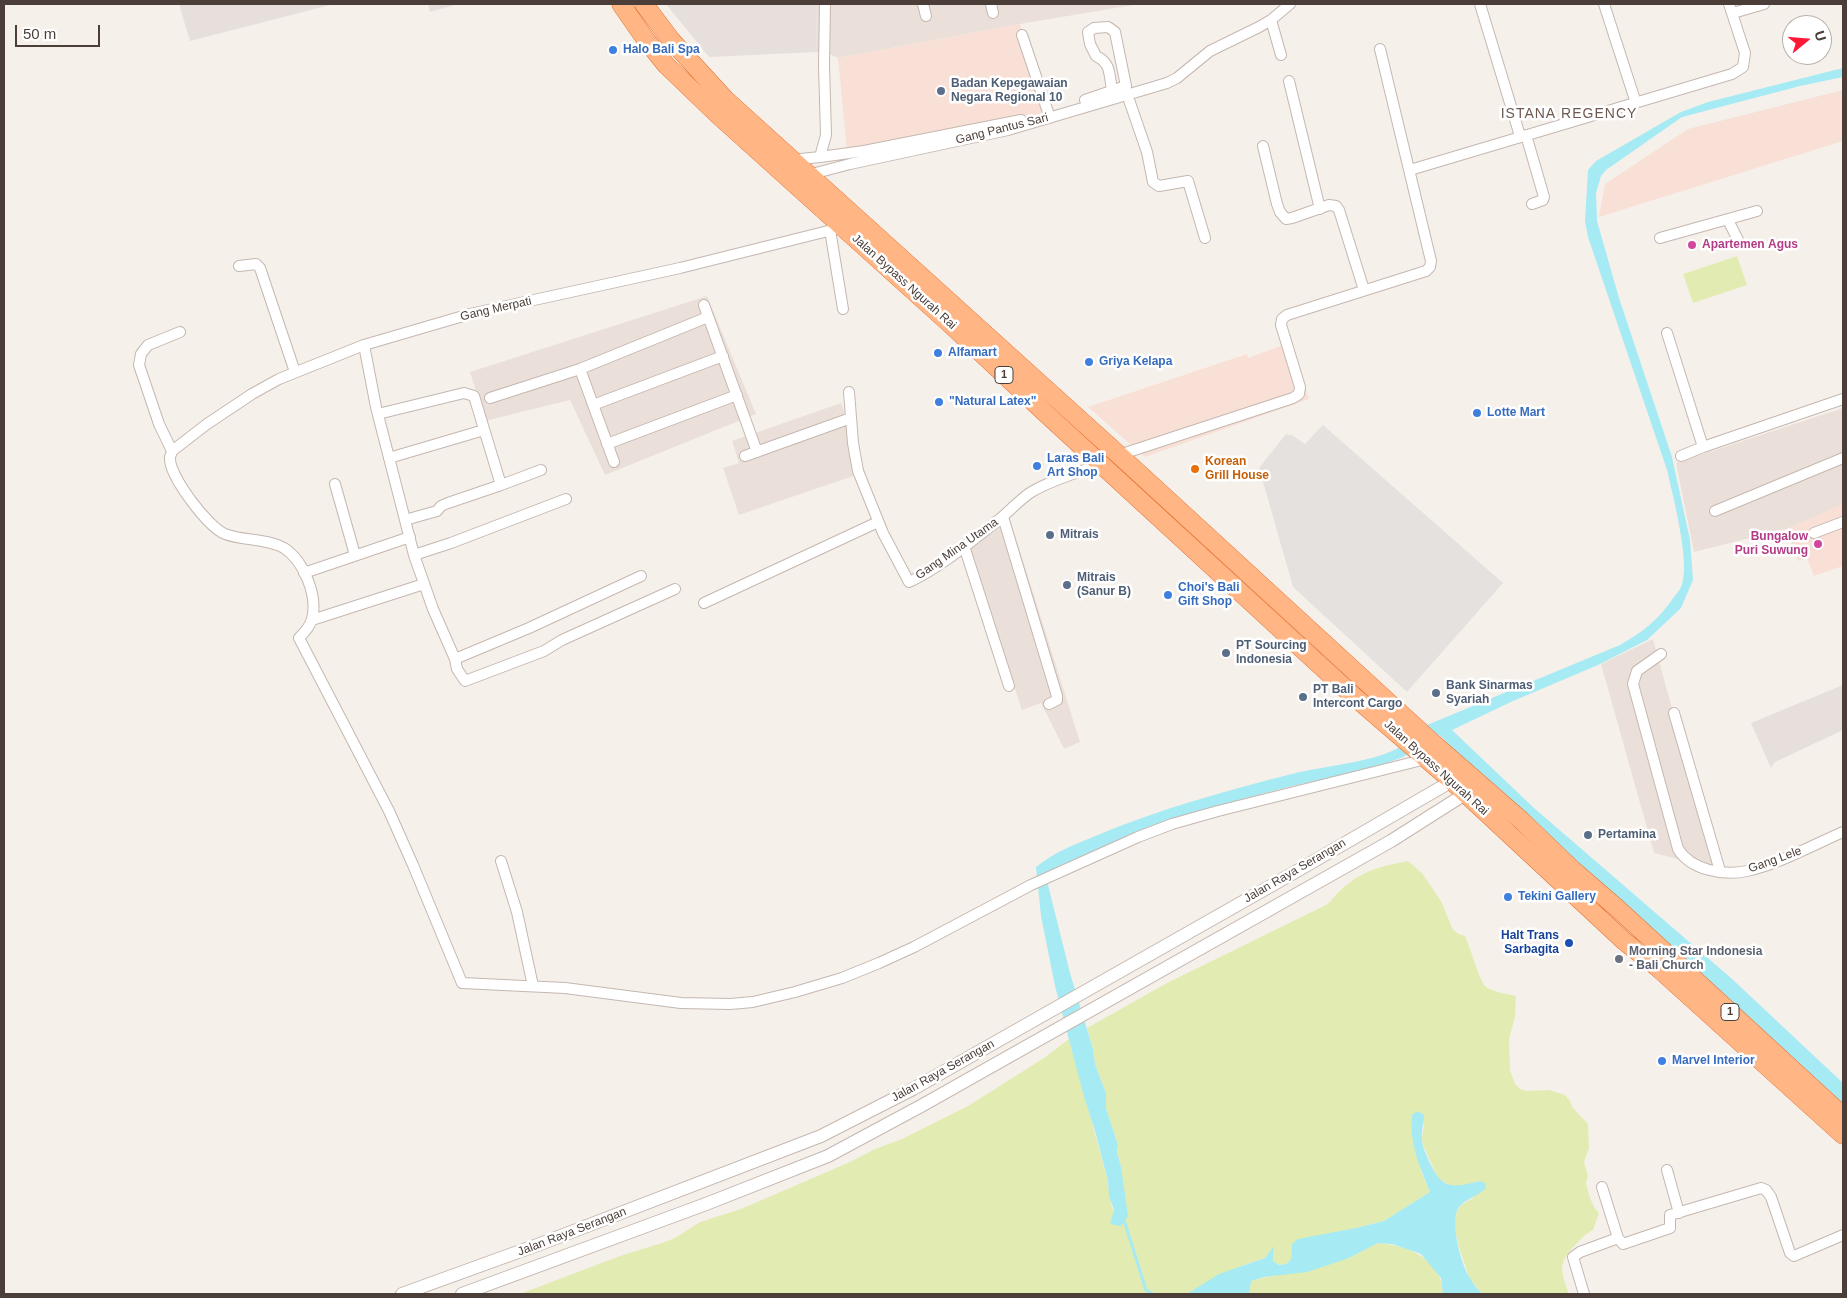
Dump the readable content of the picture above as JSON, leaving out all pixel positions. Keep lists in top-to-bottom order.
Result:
{
  "streets": {
    "highway": ["Jalan Bypass Ngurah Rai", "1"],
    "street": [
      "Gang Pantus Sari",
      "Gang Merpati",
      "Gang Mina Utama",
      "Gang Lele",
      "Jalan Raya Serangan"
    ]
  },
  "crossings": [
    ["Gang Pantus Sari", "Jalan Bypass Ngurah Rai"],
    ["Jalan Bypass Ngurah Rai", "Gang Merpati"],
    ["Jalan Bypass Ngurah Rai", "Gang Mina Utama"],
    ["Jalan Bypass Ngurah Rai", "Jalan Raya Serangan"]
  ],
  "districts": ["ISTANA REGENCY"],
  "places": [
    "Halo Bali Spa",
    "Badan Kepegawaian Negara Regional 10",
    "Apartemen Agus",
    "Alfamart",
    "Griya Kelapa",
    "\"Natural Latex\"",
    "Lotte Mart",
    "Laras Bali Art Shop",
    "Korean Grill House",
    "Mitrais",
    "Bungalow Puri Suwung",
    "Mitrais (Sanur B)",
    "Choi's Bali Gift Shop",
    "PT Sourcing Indonesia",
    "Bank Sinarmas Syariah",
    "PT Bali Intercont Cargo",
    "Pertamina",
    "Tekini Gallery",
    "Halt Trans Sarbagita",
    "Morning Star Indonesia - Bali Church",
    "Marvel Interior"
  ],
  "scale_bar": "50 m",
  "north": "right"
}
